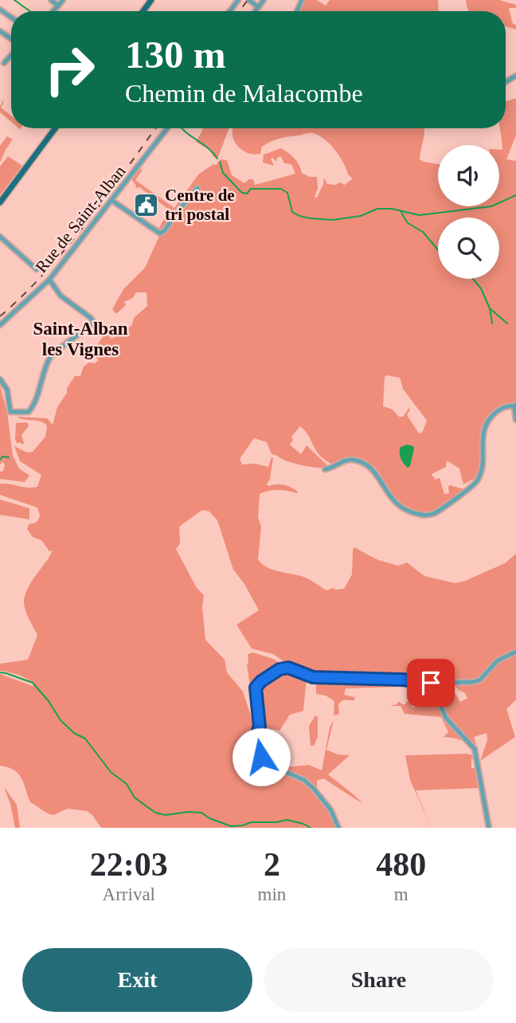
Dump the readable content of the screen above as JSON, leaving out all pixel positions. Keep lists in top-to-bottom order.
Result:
{
  "streets": {
    "street": ["Rue de Saint-Alban"]
  },
  "districts": ["Saint-Alban les Vignes"],
  "places": {
    "public building": ["Centre de tri postal"]
  },
  "page": {
    "turn": ["130 m", "Chemin de Malacombe"],
    "eta": [
      "22:03",
      "Arrival",
      "2",
      "min",
      "480",
      "m"
    ],
    "buttons": ["Exit", "Share"]
  }
}
